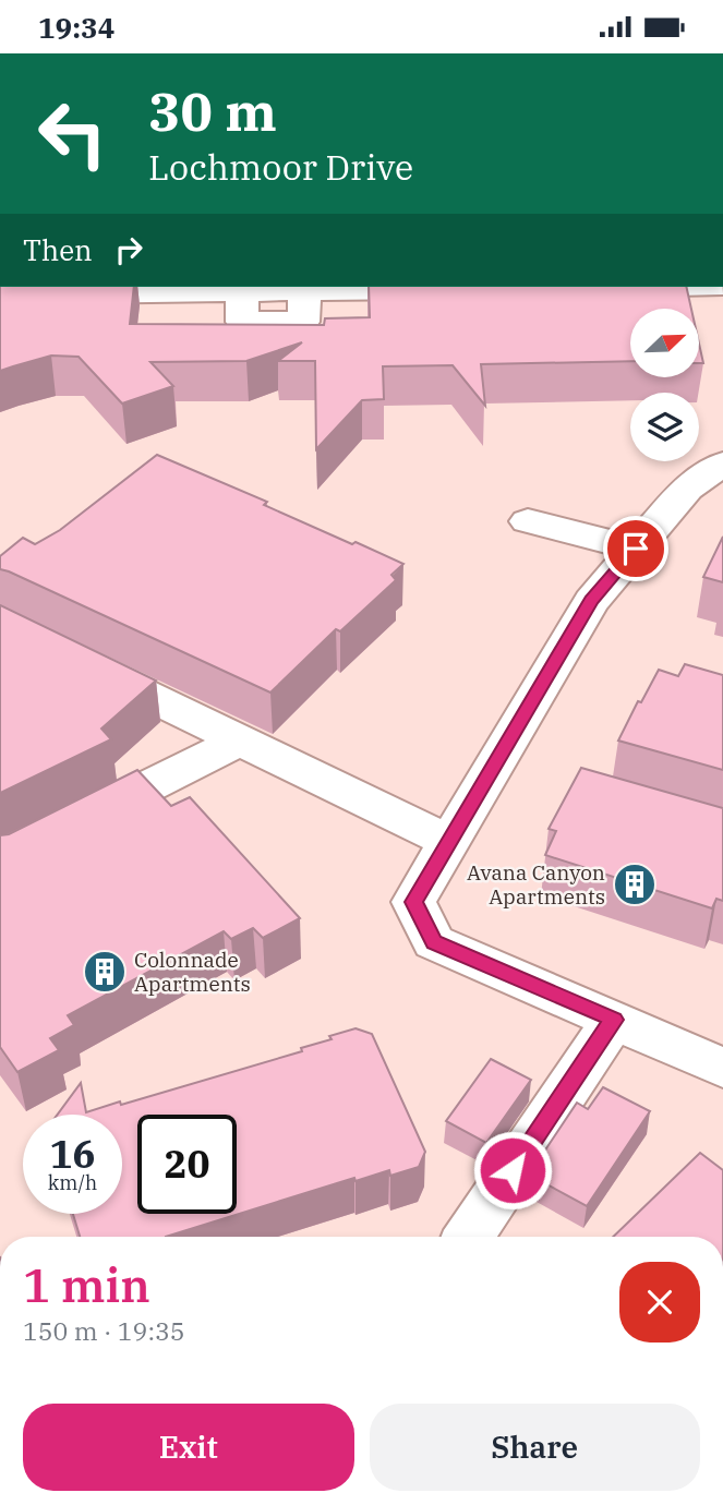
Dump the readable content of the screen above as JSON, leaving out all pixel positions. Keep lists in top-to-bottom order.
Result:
{
  "places": {
    "building": ["Avana Canyon Apartments", "Colonnade Apartments"]
  },
  "north": "top right",
  "page": {
    "status": "19:34",
    "turn": ["30 m", "Lochmoor Drive"],
    "then": "Then",
    "speed": "16 km/h",
    "limit": "20",
    "heading": ["1 min", "150 m · 19:35"],
    "buttons": ["Exit", "Share"]
  }
}
